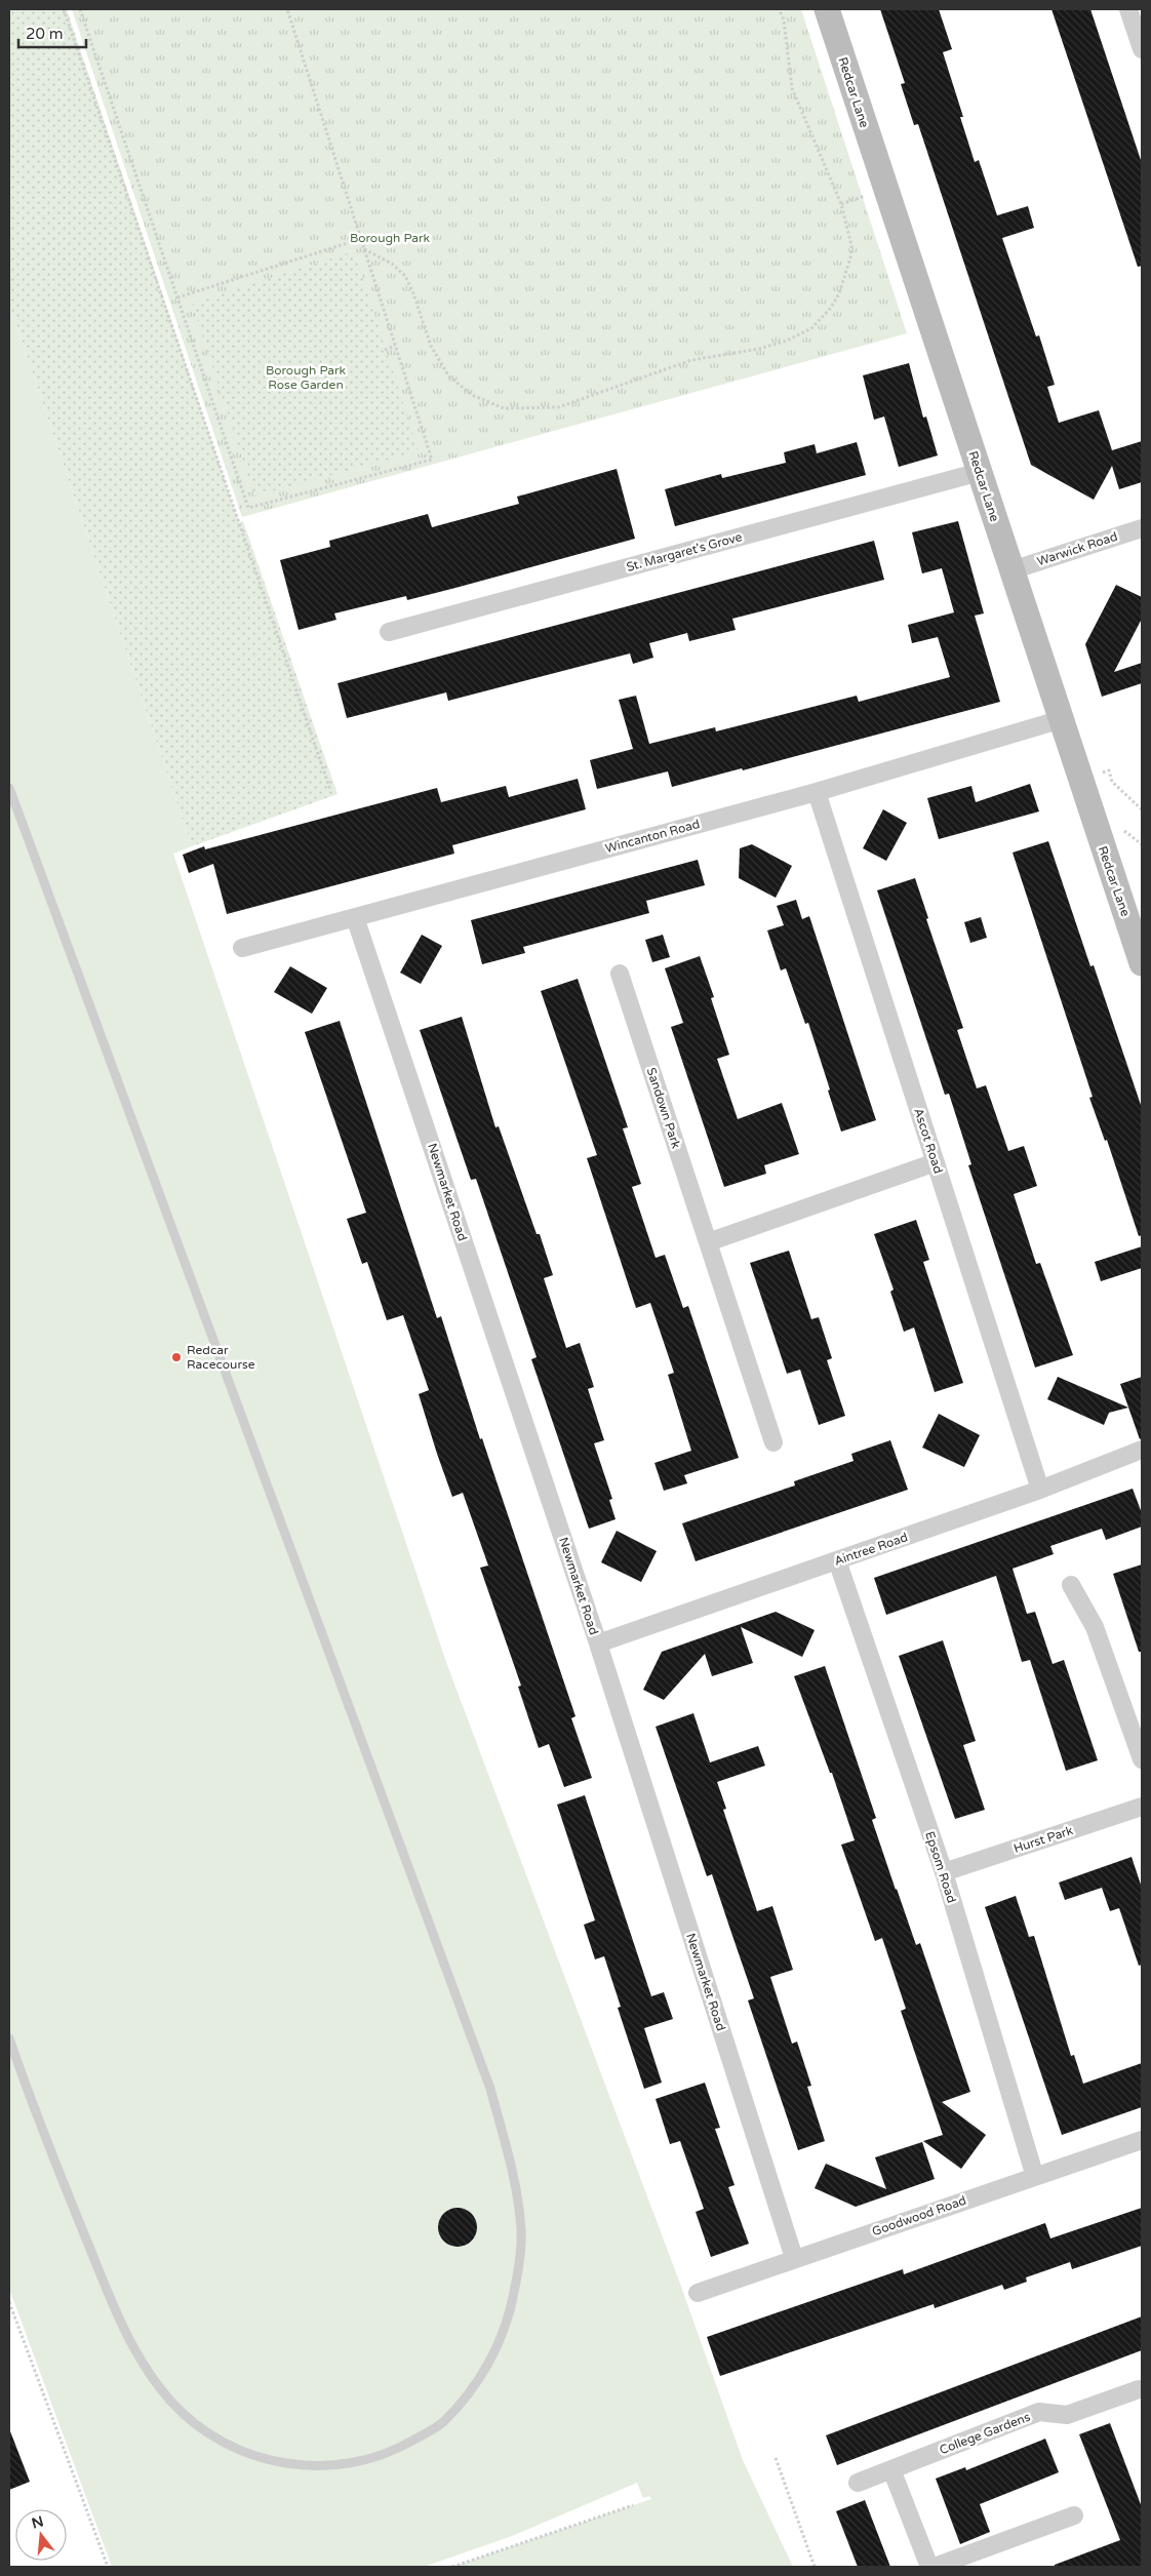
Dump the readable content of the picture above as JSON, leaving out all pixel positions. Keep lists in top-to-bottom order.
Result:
{
  "streets": {
    "main road": ["Redcar Lane"],
    "street": [
      "Warwick Road",
      "St. Margaret's Grove",
      "Wincanton Road",
      "Sandown Park",
      "Ascot Road",
      "Newmarket Road",
      "Aintree Road",
      "Hurst Park",
      "Epsom Road",
      "Goodwood Road",
      "College Gardens"
    ]
  },
  "crossings": [
    ["Redcar Lane", "Warwick Road"],
    ["Redcar Lane", "St. Margaret's Grove"],
    ["Redcar Lane", "Wincanton Road"],
    ["Wincanton Road", "Ascot Road"],
    ["Wincanton Road", "Newmarket Road"],
    ["Ascot Road", "Aintree Road"],
    ["Newmarket Road", "Aintree Road"],
    ["Newmarket Road", "Goodwood Road"],
    ["Aintree Road", "Epsom Road"],
    ["Hurst Park", "Epsom Road"],
    ["Epsom Road", "Goodwood Road"]
  ],
  "parks": ["Borough Park", "Borough Park Rose Garden"],
  "places": ["Redcar Racecourse"],
  "scale_bar": "20 m",
  "north": "top"
}
